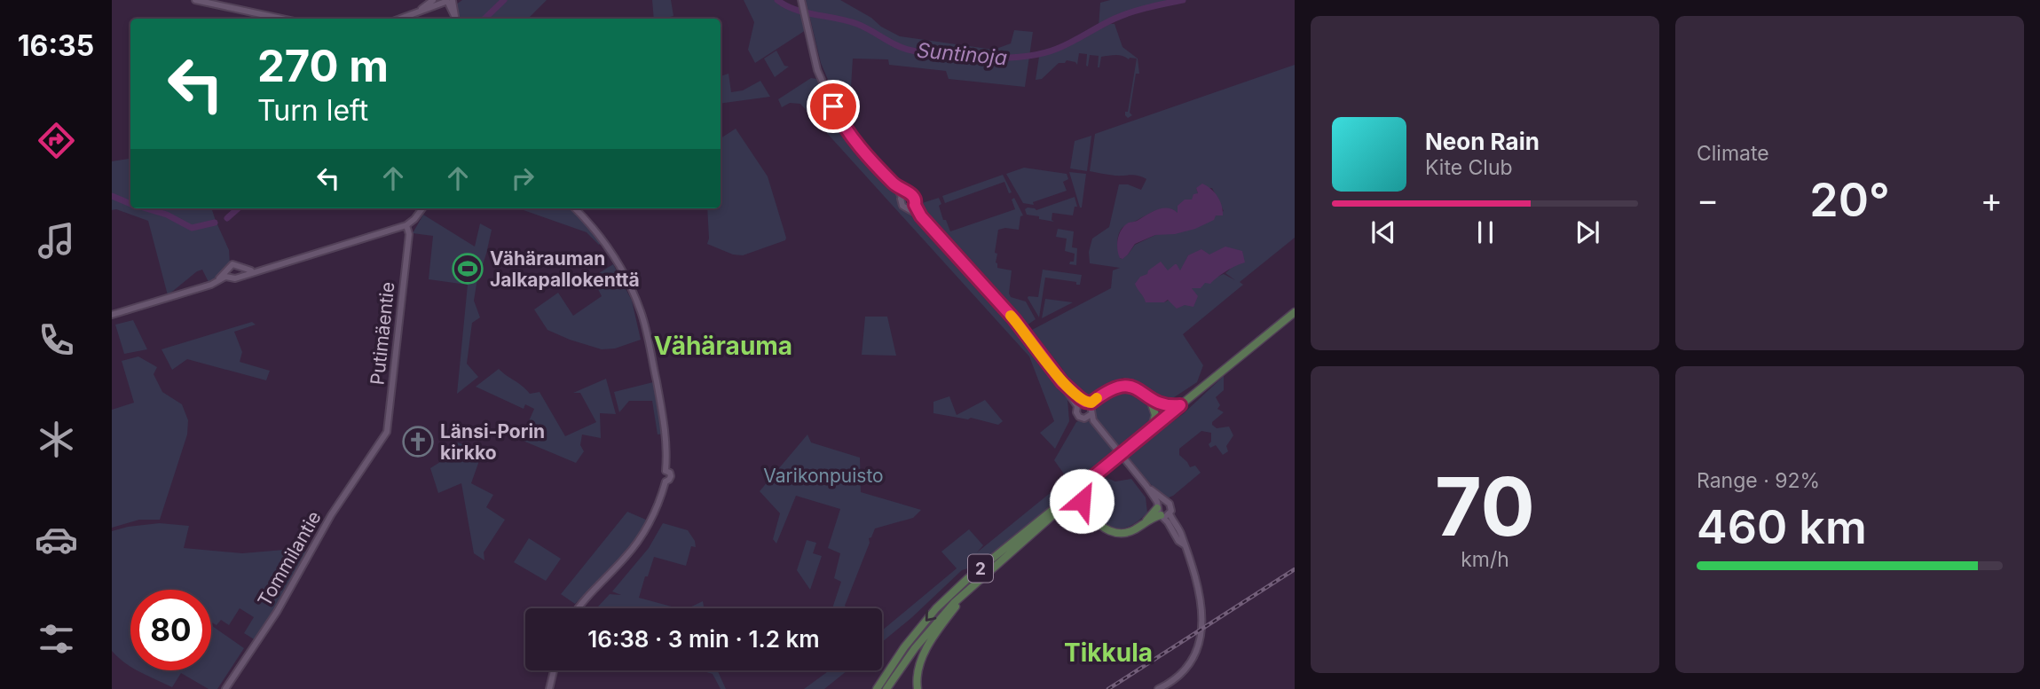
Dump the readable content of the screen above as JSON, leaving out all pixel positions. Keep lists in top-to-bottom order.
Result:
{
  "streets": {
    "highway": ["2"],
    "main road": ["Putimäentie", "Tommilantie"]
  },
  "crossings": [
    ["Putimäentie", "Tommilantie"]
  ],
  "districts": ["Vähärauma", "Tikkula"],
  "water": ["Suntinoja"],
  "parks": ["Varikonpuisto"],
  "places": {
    "sports": ["Vähärauman Jalkapallokenttä"],
    "church": ["Länsi-Porin kirkko"]
  },
  "page": {
    "tabs": "16:35",
    "tile": [
      "Climate",
      ["70", "km/h"],
      ["Range · 92%", "460 km"]
    ],
    "turn": ["270 m", "Turn left"],
    "song": ["Neon Rain", "Kite Club"],
    "heat": ["−", "20°", "+"],
    "limit": "80",
    "trip": "16:38 · 3 min · 1.2 km"
  }
}
